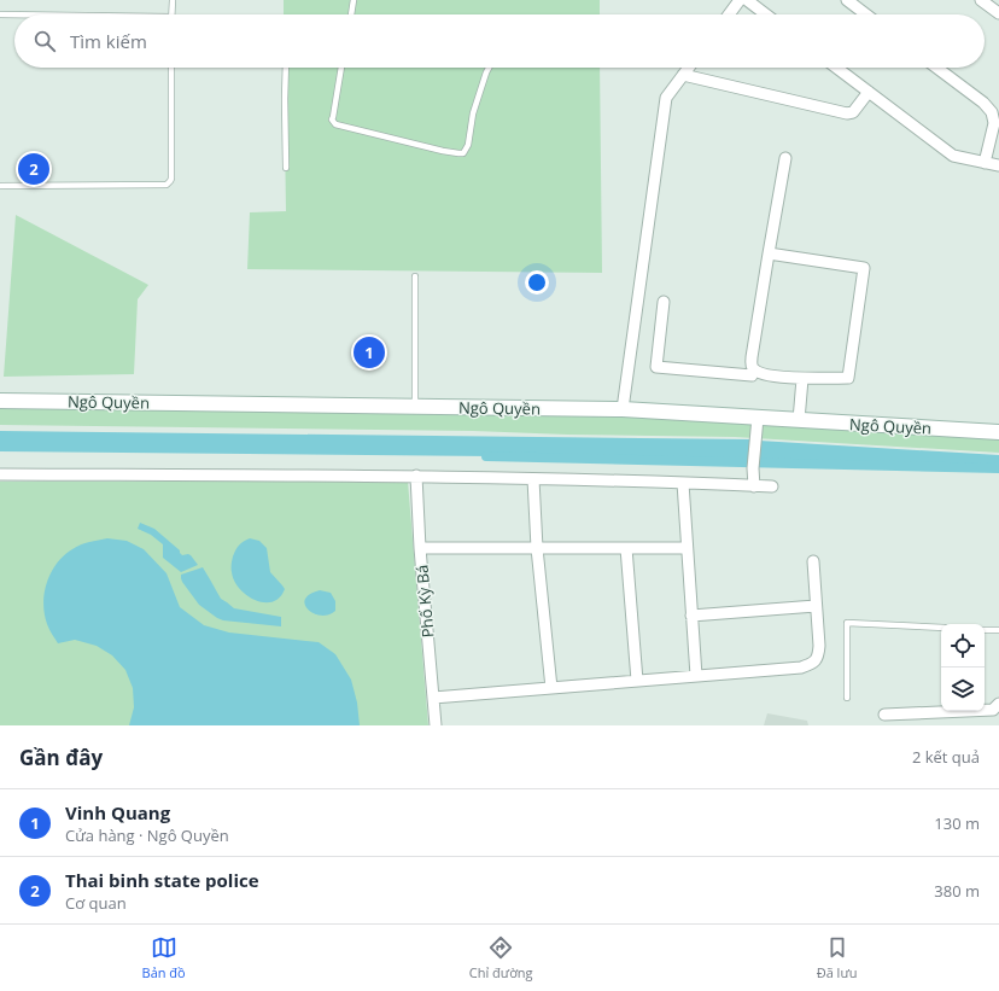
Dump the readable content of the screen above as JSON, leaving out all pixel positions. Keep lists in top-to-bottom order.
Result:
{
  "streets": {
    "street": ["Ngô Quyền", "Phố Kỳ Bá"]
  },
  "page": {
    "search": "Tìm kiếm",
    "pins": ["2", "1"],
    "heading": ["Gần đây", "2 kết quả"],
    "list": [
      {
        "mark": "1",
        "name": "Vinh Quang",
        "note": "Cửa hàng · Ngô Quyền",
        "value": "130 m"
      },
      {
        "mark": "2",
        "name": "Thai binh state police",
        "note": "Cơ quan",
        "value": "380 m"
      }
    ],
    "nav": ["Bản đồ", "Chỉ đường", "Đã lưu"]
  }
}
